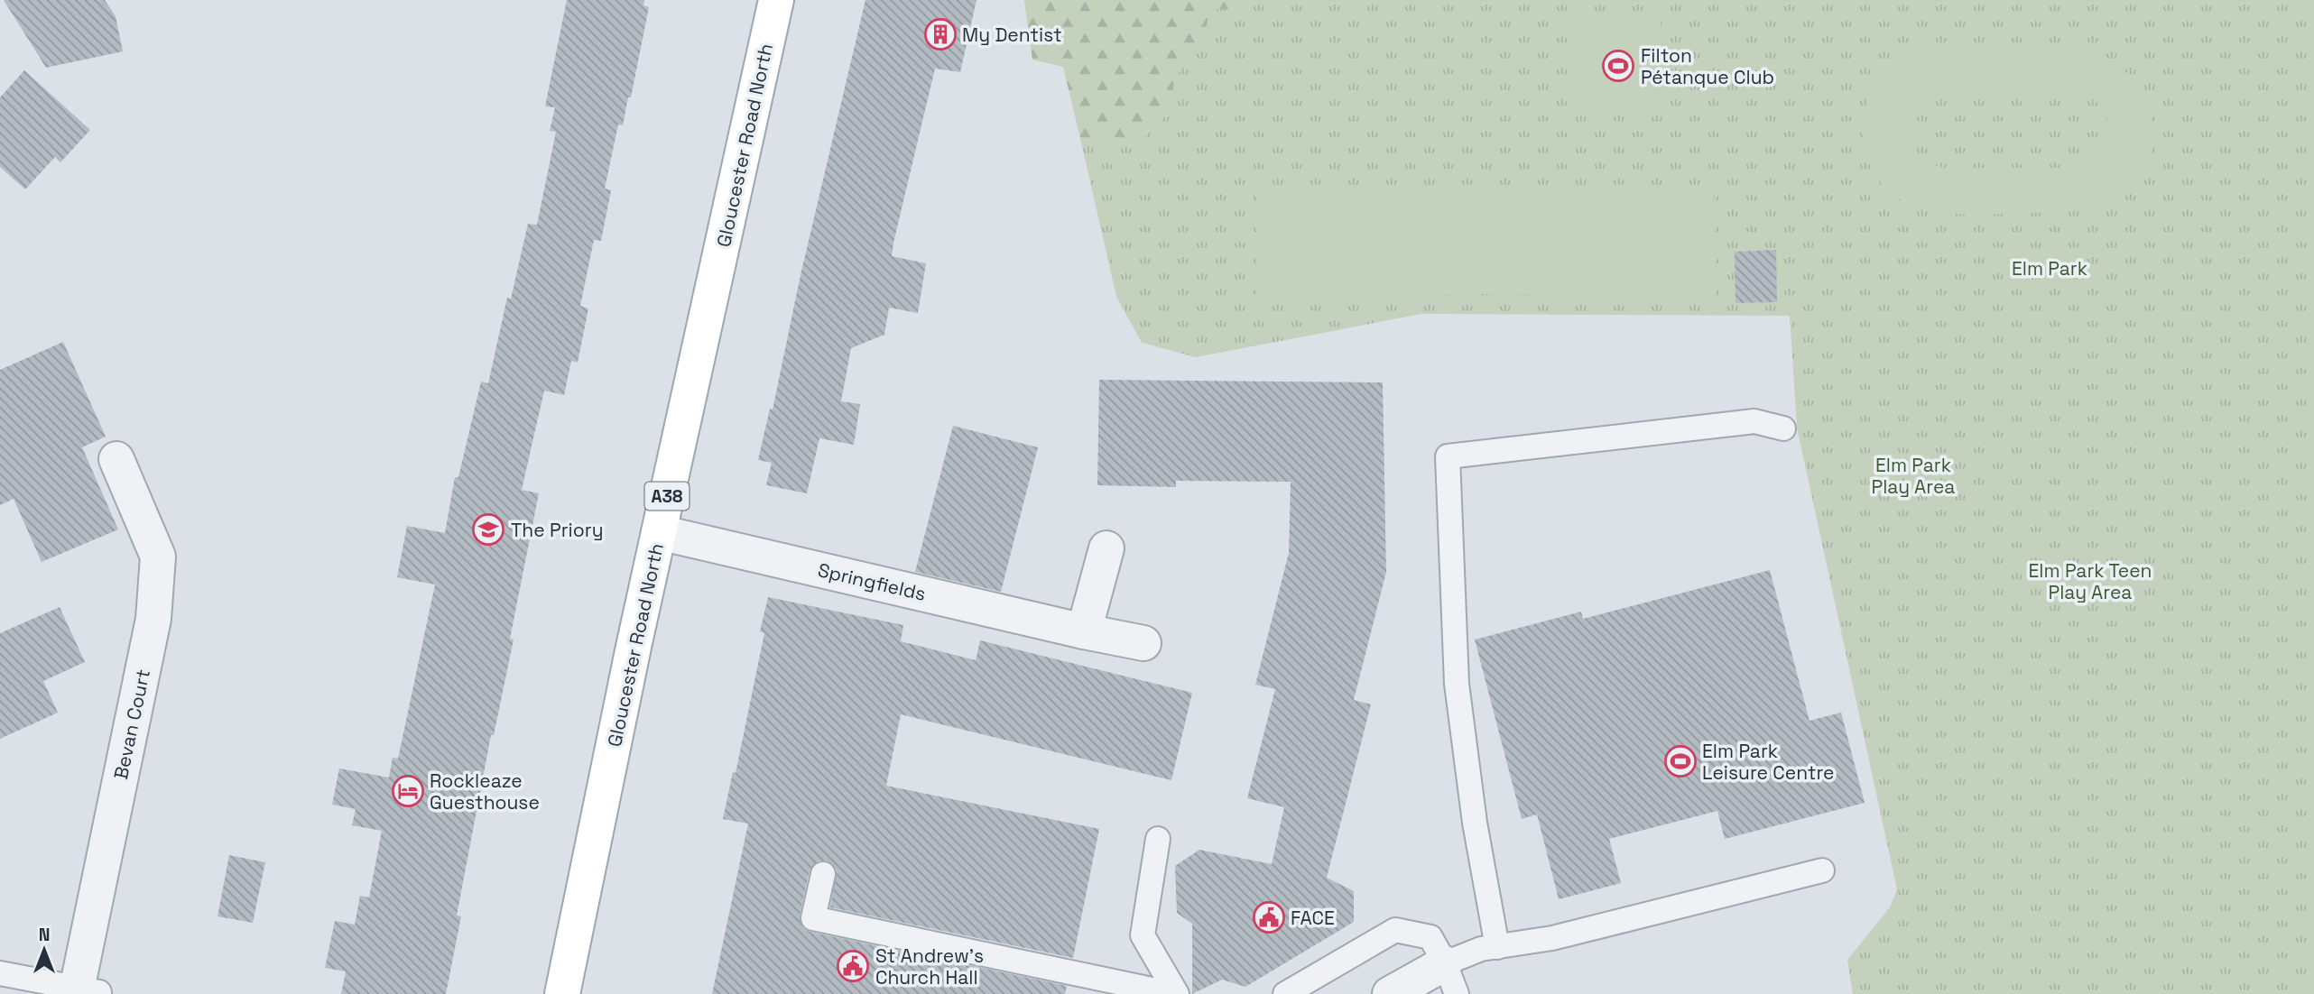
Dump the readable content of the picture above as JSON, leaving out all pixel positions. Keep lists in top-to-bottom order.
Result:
{
  "streets": {
    "main road": ["Gloucester Road North", "A38"],
    "street": ["Springfields", "Bevan Court"]
  },
  "crossings": [
    ["Gloucester Road North", "Springfields"]
  ],
  "parks": ["Elm Park", "Elm Park Play Area", "Elm Park Teen Play Area"],
  "places": {
    "building": ["My Dentist"],
    "sports": ["Filton Pétanque Club", "Elm Park Leisure Centre"],
    "school or university": ["The Priory"],
    "hotel": ["Rockleaze Guesthouse"],
    "public building": ["FACE", "St Andrew's Church Hall"]
  },
  "north": "top"
}
